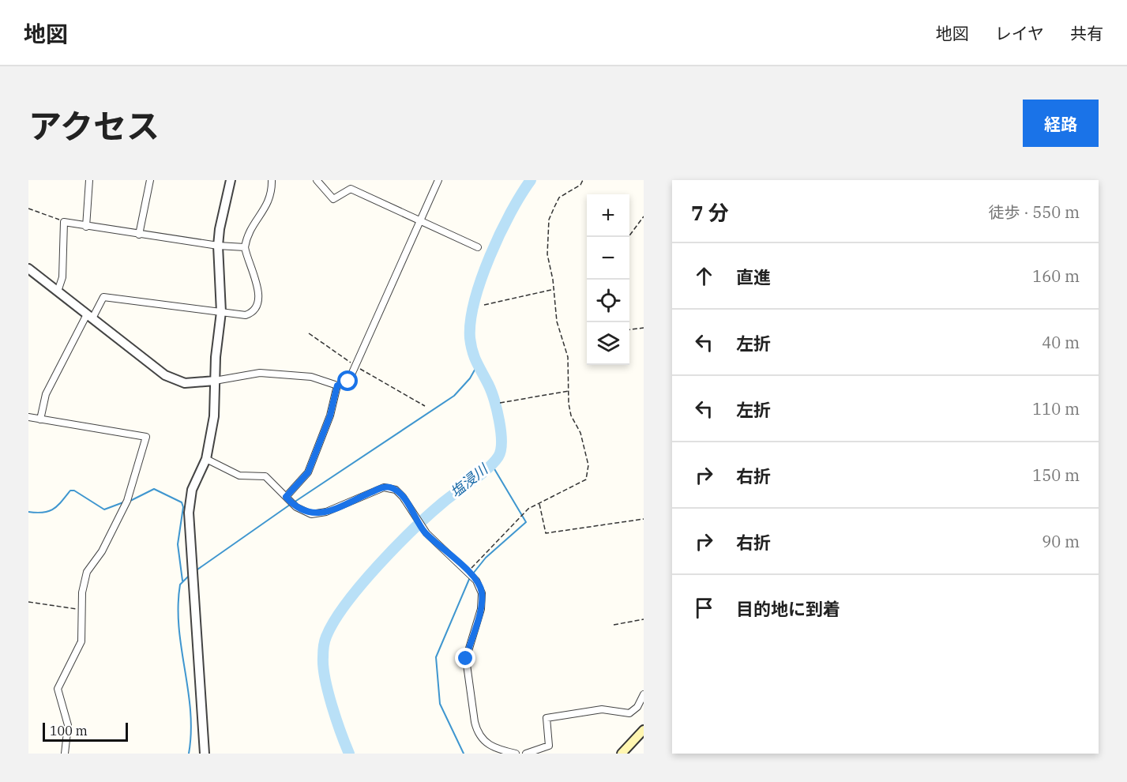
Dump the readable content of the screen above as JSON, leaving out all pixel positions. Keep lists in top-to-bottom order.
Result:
{
  "water": ["塩浸川"],
  "scale_bar": "100 m",
  "page": {
    "header": "地図",
    "nav": ["地図", "レイヤ", "共有"],
    "title": "アクセス",
    "buttons": "経路",
    "heading": ["7 分", "徒歩 · 550 m"],
    "map_buttons": ["+", "−"],
    "list": [
      ["直進", "160 m"],
      ["左折", "40 m"],
      ["左折", "110 m"],
      ["右折", "150 m"],
      ["右折", "90 m"],
      "目的地に到着"
    ],
    "scale": "100 m"
  }
}
